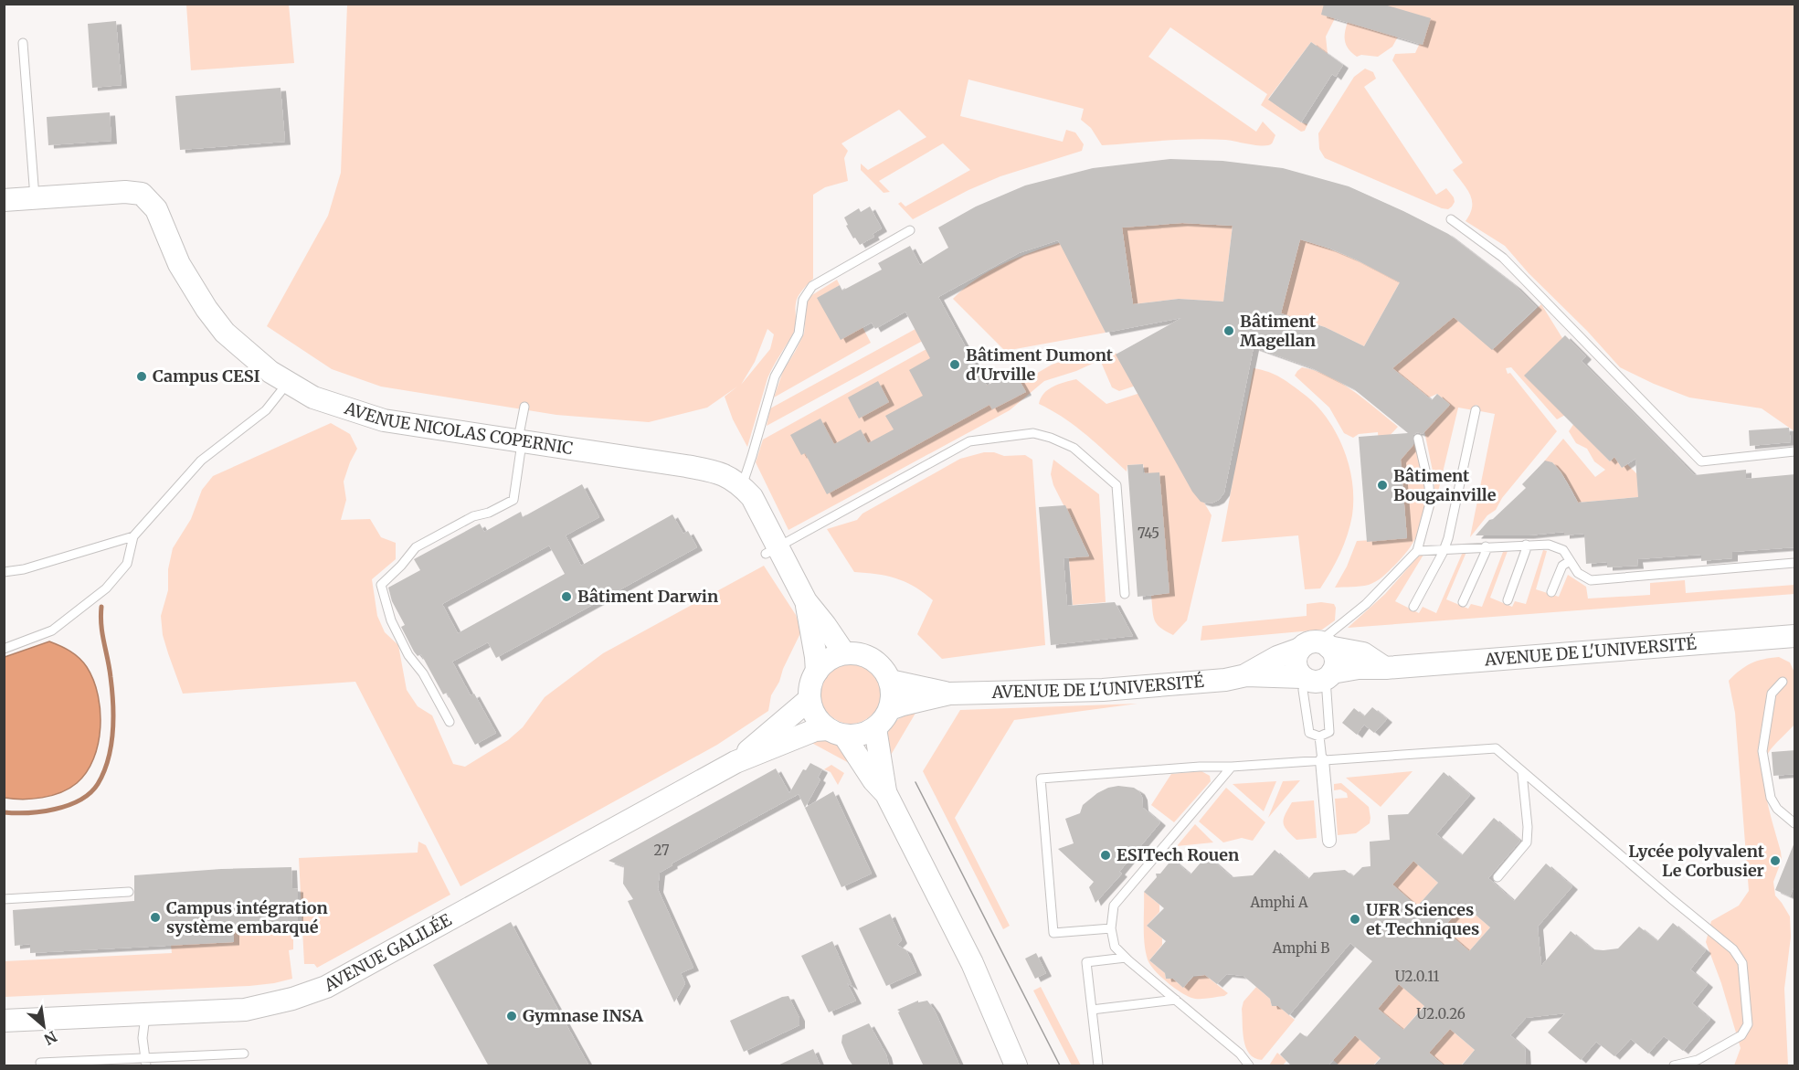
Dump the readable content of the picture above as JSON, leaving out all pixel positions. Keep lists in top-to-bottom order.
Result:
{
  "streets": {
    "street": ["AVENUE NICOLAS COPERNIC", "AVENUE DE L'UNIVERSITÉ", "AVENUE GALILÉE"]
  },
  "crossings": [
    ["AVENUE NICOLAS COPERNIC", "AVENUE DE L'UNIVERSITÉ"],
    ["AVENUE NICOLAS COPERNIC", "AVENUE GALILÉE"],
    ["AVENUE DE L'UNIVERSITÉ", "AVENUE GALILÉE"]
  ],
  "places": [
    "Bâtiment Magellan",
    "Bâtiment Dumont d'Urville",
    "Campus CESI",
    "Bâtiment Bougainville",
    "Bâtiment Darwin",
    "ESITech Rouen",
    "Lycée polyvalent Le Corbusier",
    "Campus intégration système embarqué",
    "UFR Sciences et Techniques",
    "Gymnase INSA"
  ],
  "house_numbers": [
    "745",
    "27",
    "Amphi A",
    "Amphi B",
    "U2.0.11",
    "U2.0.26"
  ],
  "north": "bottom right"
}
